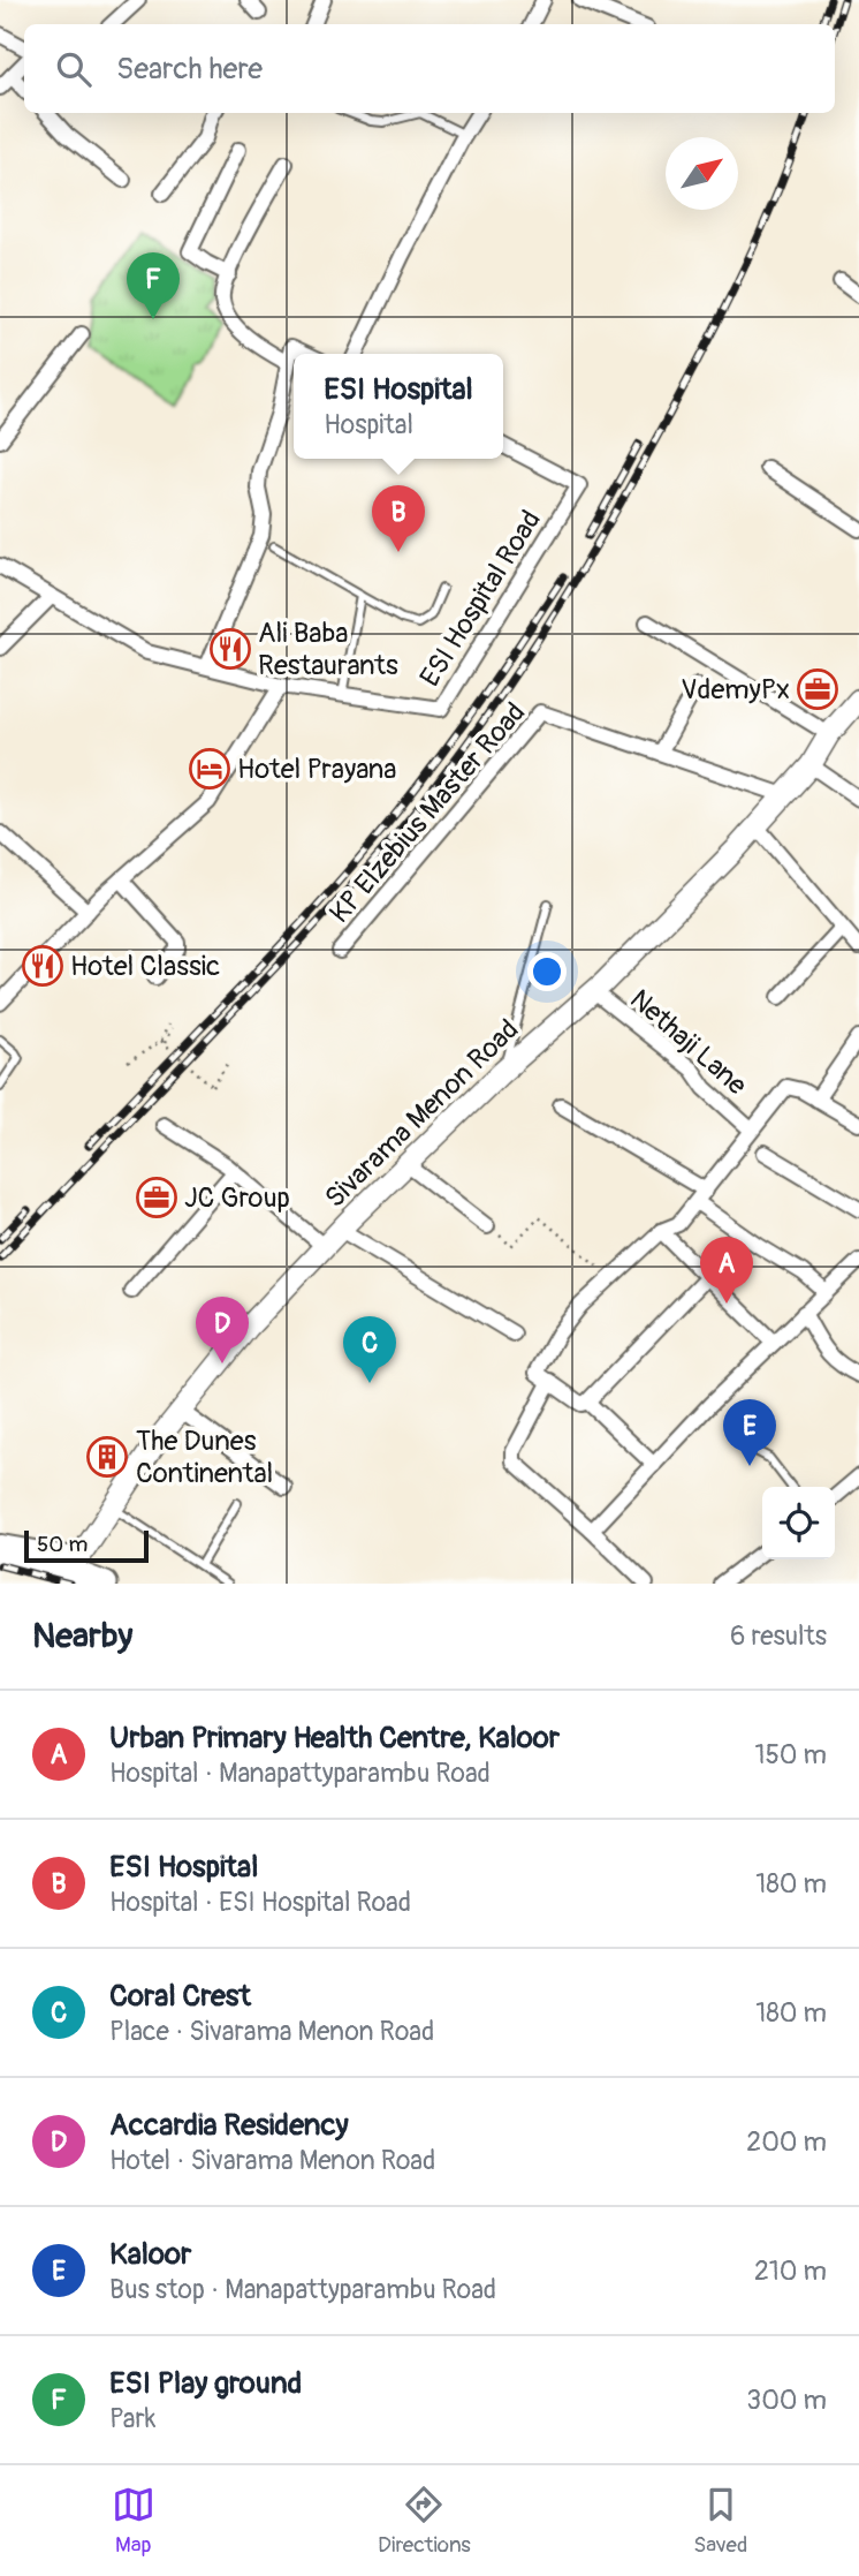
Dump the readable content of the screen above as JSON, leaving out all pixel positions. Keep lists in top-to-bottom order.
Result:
{
  "streets": {
    "street": [
      "ESI Hospital Road",
      "KP Elzebius Master Road",
      "Nethaji Lane",
      "Sivarama Menon Road"
    ]
  },
  "crossings": [
    ["KP Elzebius Master Road", "Sivarama Menon Road"],
    ["Nethaji Lane", "Sivarama Menon Road"]
  ],
  "places": {
    "restaurant": ["Ali Baba Restaurants", "Hotel Classic"],
    "office": ["VdemyPx", "JC Group"],
    "hotel": ["Hotel Prayana"],
    "building": ["The Dunes Continental"]
  },
  "scale_bar": "50 m",
  "north": "top right",
  "page": {
    "search": "Search here",
    "pins": [
      "F",
      "B",
      "A",
      "D",
      "C",
      "E"
    ],
    "popup": ["ESI Hospital", "Hospital"],
    "scale": "50 m",
    "heading": ["Nearby", "6 results"],
    "list": [
      {
        "mark": "A",
        "name": "Urban Primary Health Centre, Kaloor",
        "note": "Hospital · Manapattyparambu Road",
        "value": "150 m"
      },
      {
        "mark": "B",
        "name": "ESI Hospital",
        "note": "Hospital · ESI Hospital Road",
        "value": "180 m"
      },
      {
        "mark": "C",
        "name": "Coral Crest",
        "note": "Place · Sivarama Menon Road",
        "value": "180 m"
      },
      {
        "mark": "D",
        "name": "Accardia Residency",
        "note": "Hotel · Sivarama Menon Road",
        "value": "200 m"
      },
      {
        "mark": "E",
        "name": "Kaloor",
        "note": "Bus stop · Manapattyparambu Road",
        "value": "210 m"
      },
      {
        "mark": "F",
        "name": "ESI Play ground",
        "note": "Park",
        "value": "300 m"
      }
    ],
    "nav": ["Map", "Directions", "Saved"]
  }
}
